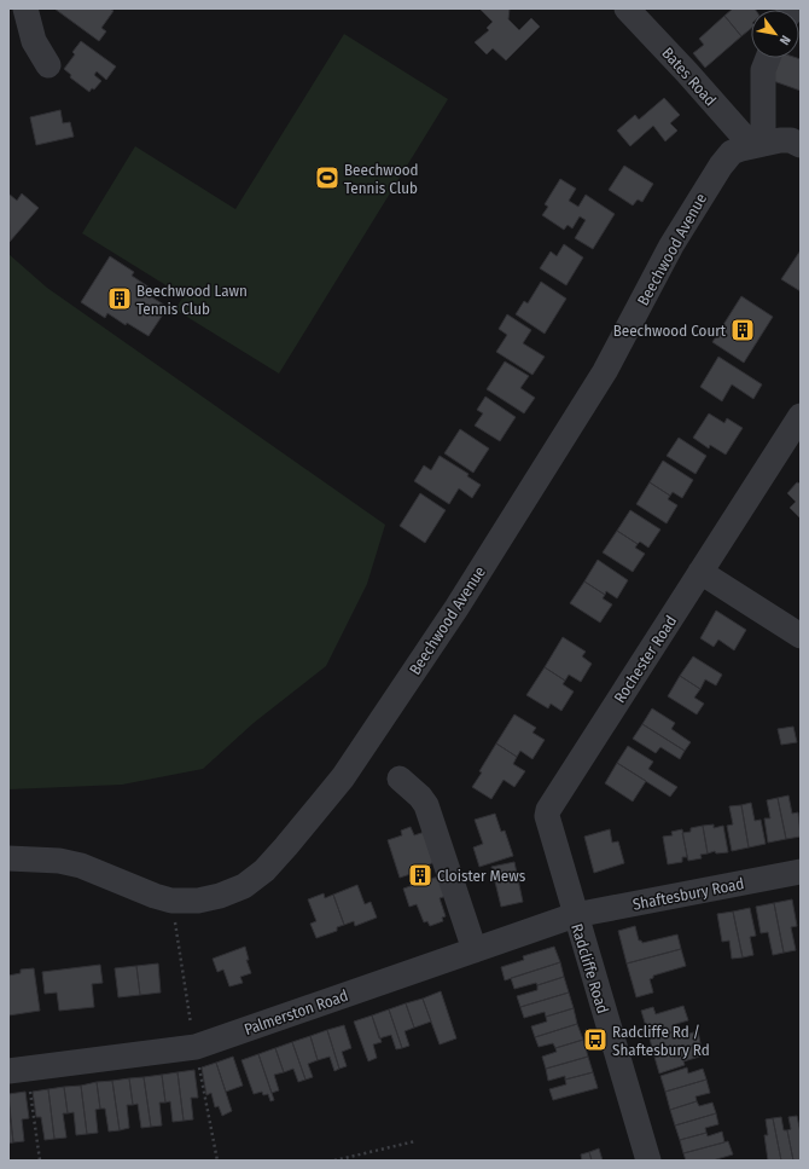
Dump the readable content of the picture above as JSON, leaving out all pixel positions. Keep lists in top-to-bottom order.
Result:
{
  "streets": {
    "street": [
      "Bates Road",
      "Beechwood Avenue",
      "Rochester Road",
      "Shaftesbury Road",
      "Radcliffe Road",
      "Palmerston Road"
    ]
  },
  "crossings": [
    ["Bates Road", "Beechwood Avenue"],
    ["Rochester Road", "Shaftesbury Road"],
    ["Rochester Road", "Radcliffe Road"],
    ["Rochester Road", "Palmerston Road"],
    ["Shaftesbury Road", "Radcliffe Road"],
    ["Shaftesbury Road", "Palmerston Road"],
    ["Radcliffe Road", "Palmerston Road"]
  ],
  "places": {
    "sports": ["Beechwood Tennis Club"],
    "building": ["Beechwood Lawn Tennis Club", "Beechwood Court", "Cloister Mews"],
    "bus stop": ["Radcliffe Rd / Shaftesbury Rd"]
  },
  "north": "bottom right"
}
